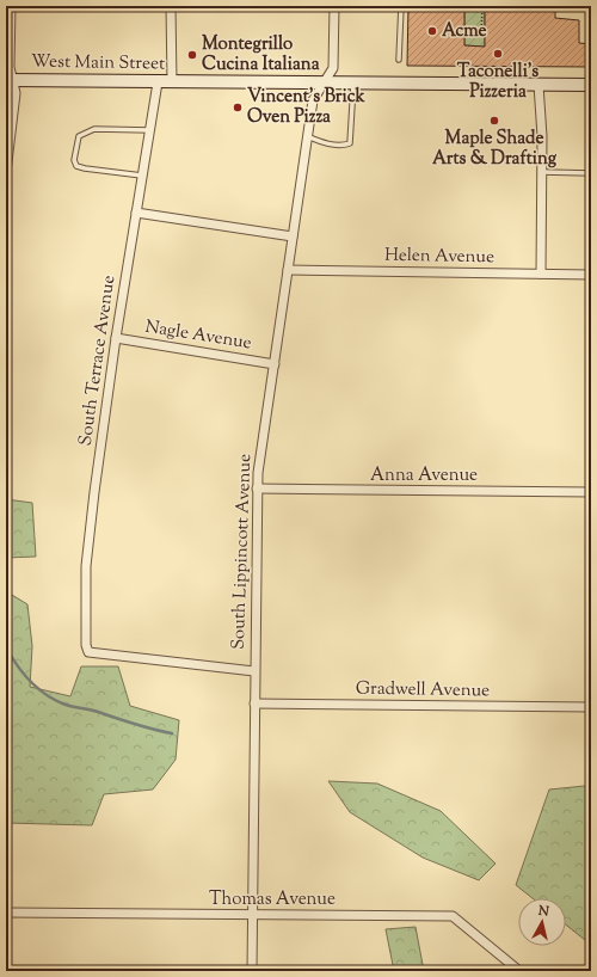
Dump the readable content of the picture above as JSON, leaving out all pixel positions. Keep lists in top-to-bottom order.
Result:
{
  "streets": {
    "main road": ["West Main Street"],
    "street": [
      "Helen Avenue",
      "Nagle Avenue",
      "South Terrace Avenue",
      "Anna Avenue",
      "South Lippincott Avenue",
      "Gradwell Avenue",
      "Thomas Avenue"
    ]
  },
  "crossings": [
    ["West Main Street", "South Terrace Avenue"],
    ["West Main Street", "South Lippincott Avenue"],
    ["Helen Avenue", "South Lippincott Avenue"],
    ["Nagle Avenue", "South Terrace Avenue"],
    ["Nagle Avenue", "South Lippincott Avenue"],
    ["South Terrace Avenue", "South Lippincott Avenue"],
    ["Anna Avenue", "South Lippincott Avenue"],
    ["South Lippincott Avenue", "Gradwell Avenue"],
    ["South Lippincott Avenue", "Thomas Avenue"]
  ],
  "places": [
    "Acme",
    "Taconelli's Pizzeria",
    "Montegrillo Cucina Italiana",
    "Vincent's Brick Oven Pizza",
    "Maple Shade Arts & Drafting"
  ],
  "north": "top"
}
